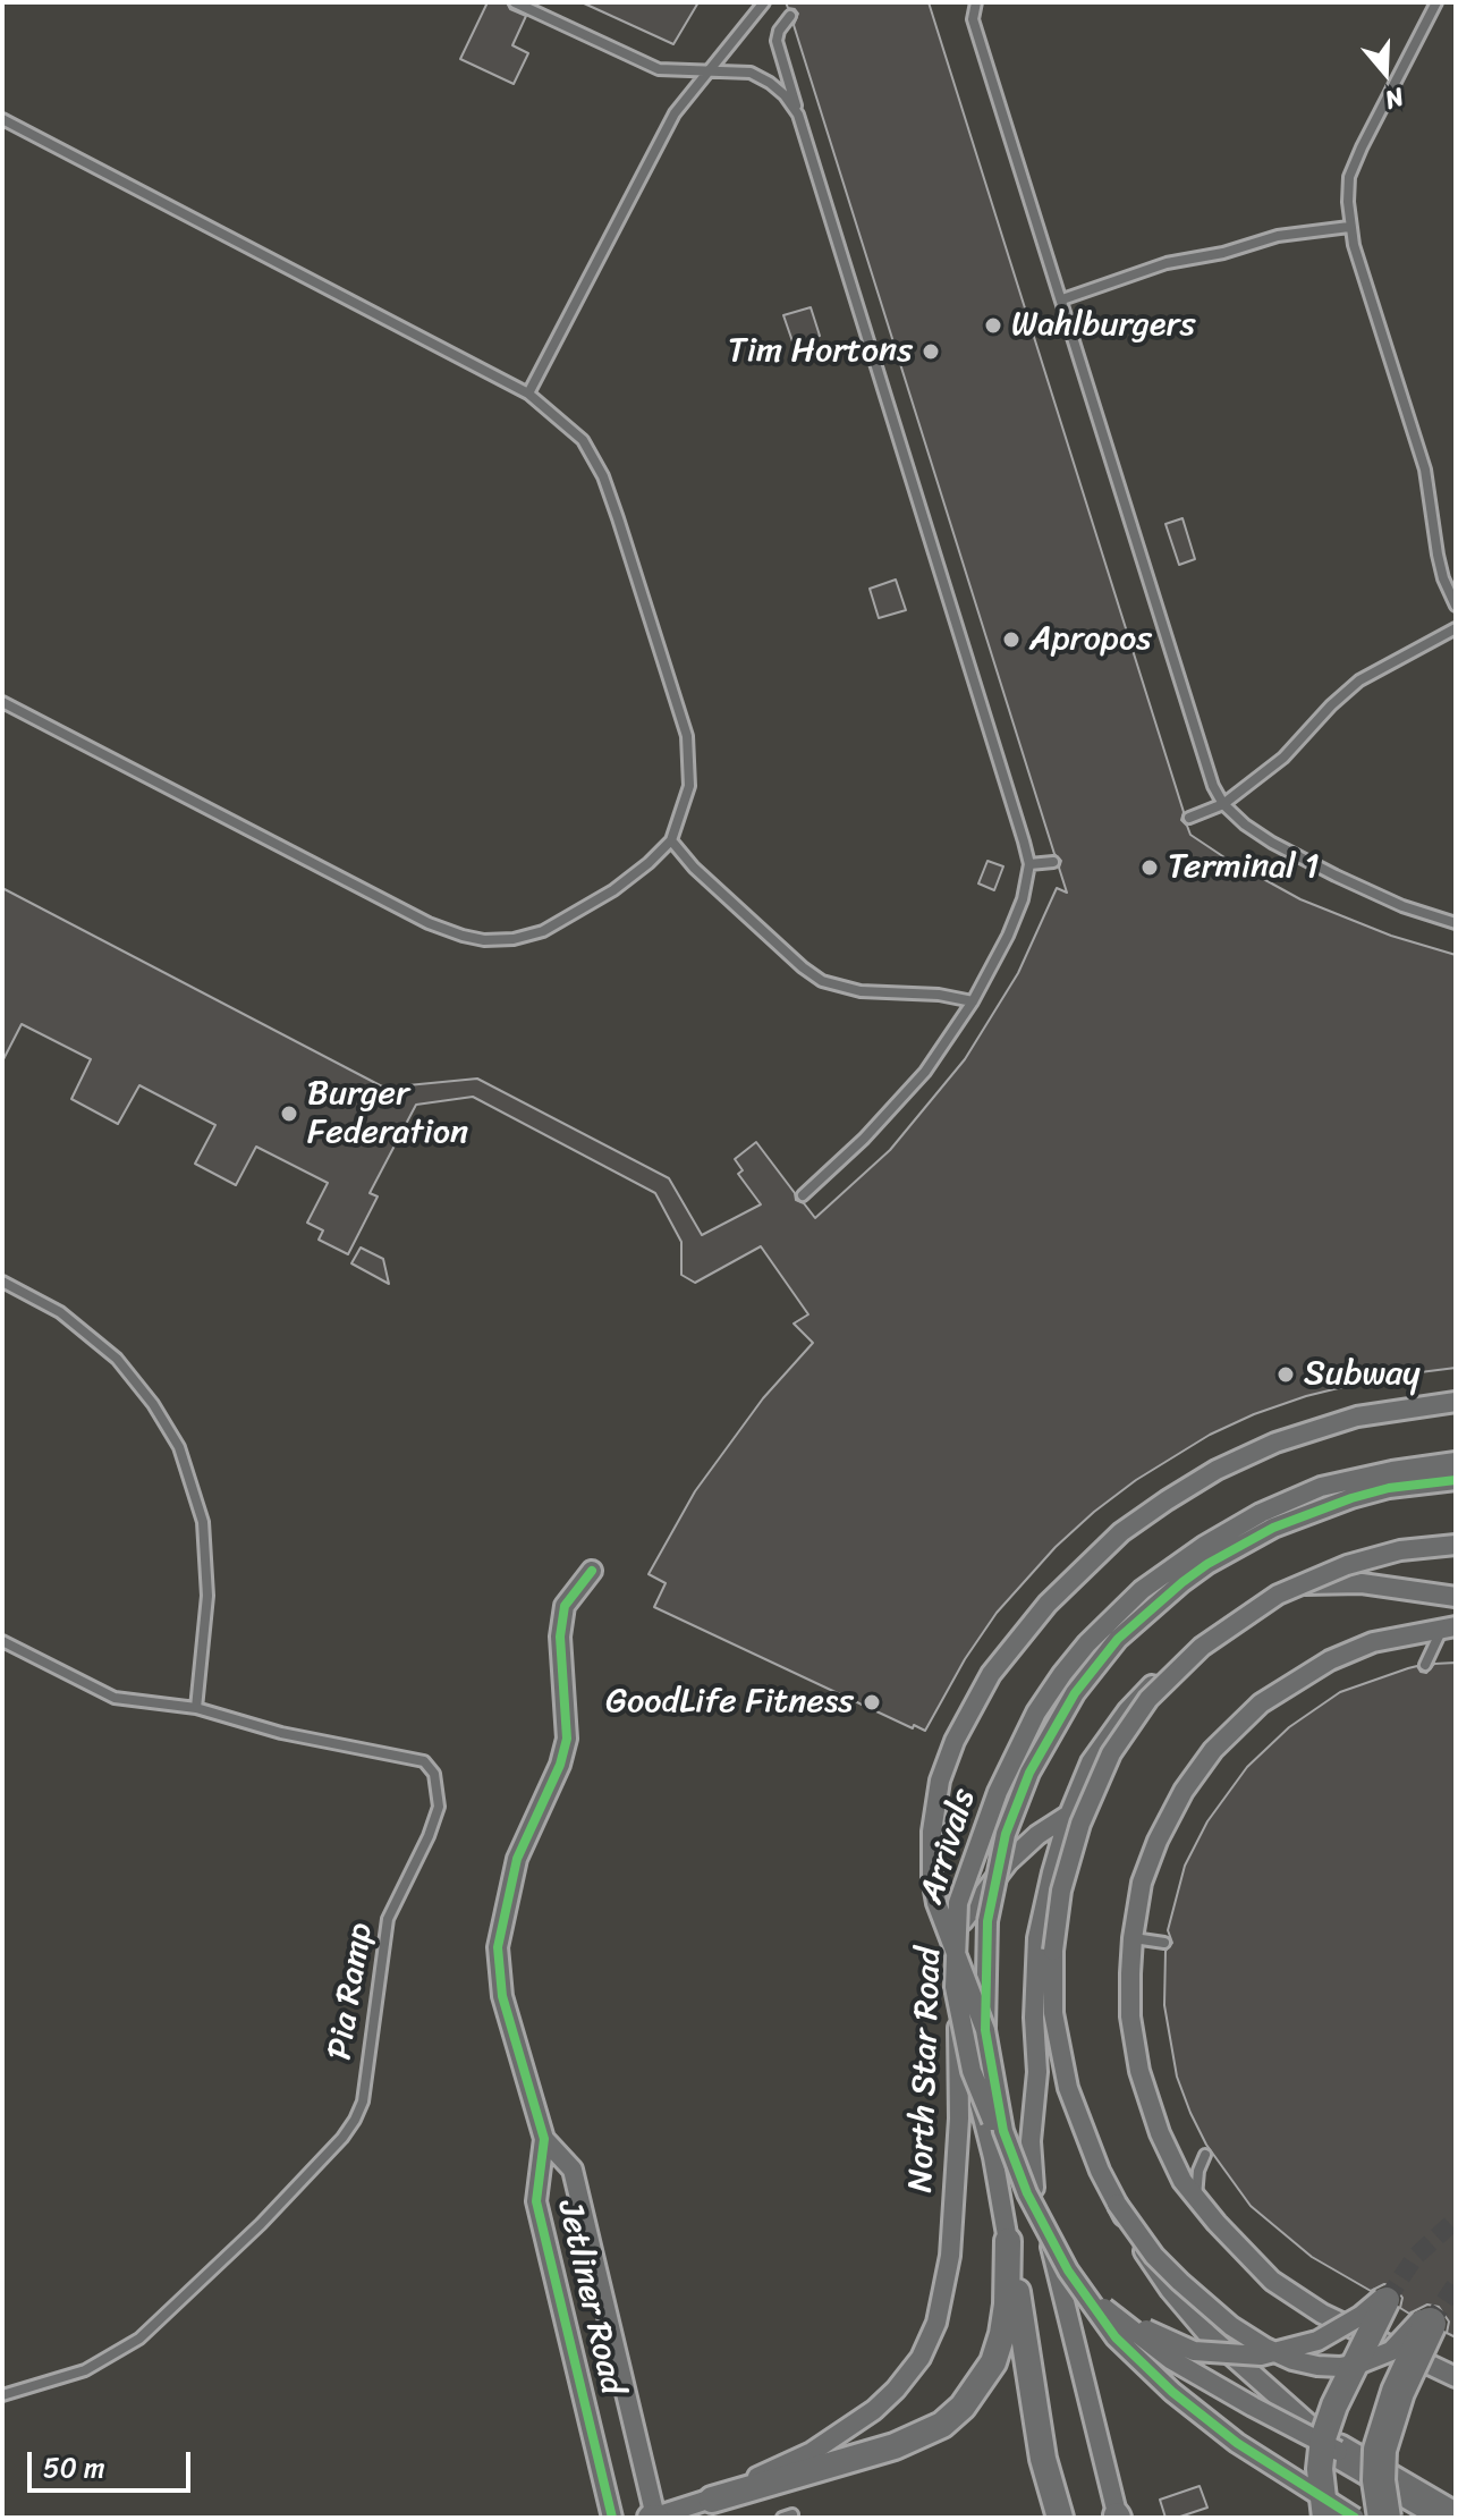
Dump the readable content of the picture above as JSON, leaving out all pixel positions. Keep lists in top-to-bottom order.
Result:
{
  "streets": {
    "street": ["Arrivals", "North Star Road", "Jetliner Road"],
    "lane": ["Pia Ramp"]
  },
  "crossings": [
    ["Arrivals", "North Star Road"],
    ["North Star Road", "Jetliner Road"]
  ],
  "places": [
    "Wahlburgers",
    "Tim Hortons",
    "Apropos",
    "Terminal 1",
    "Burger Federation",
    "Subway",
    "GoodLife Fitness"
  ],
  "scale_bar": "50 m",
  "north": "bottom"
}
